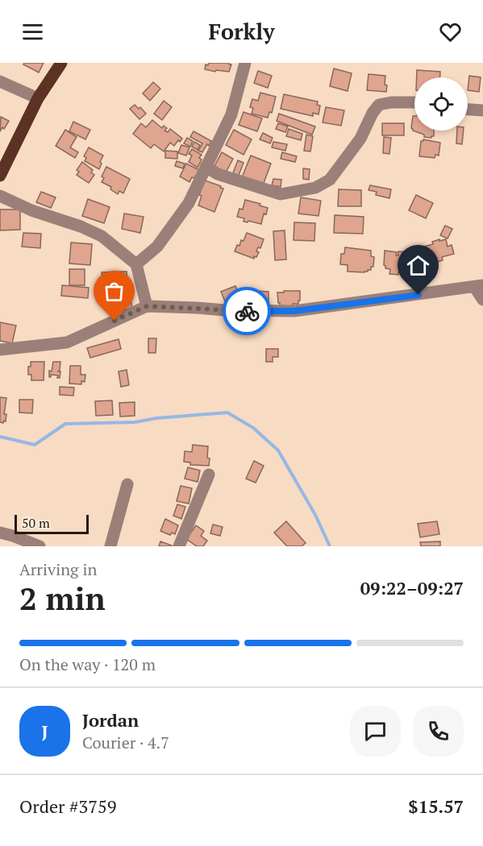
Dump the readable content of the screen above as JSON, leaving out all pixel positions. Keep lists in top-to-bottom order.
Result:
{
  "scale_bar": "50 m",
  "page": {
    "header": "Forkly",
    "scale": "50 m",
    "heading": ["2 min", "Arriving in", "09:22–09:27"],
    "panel": [
      "Jordan",
      "Courier · 4.7",
      "Order #3759",
      "$15.57"
    ],
    "bar": "On the way · 120 m",
    "round": "J"
  }
}
